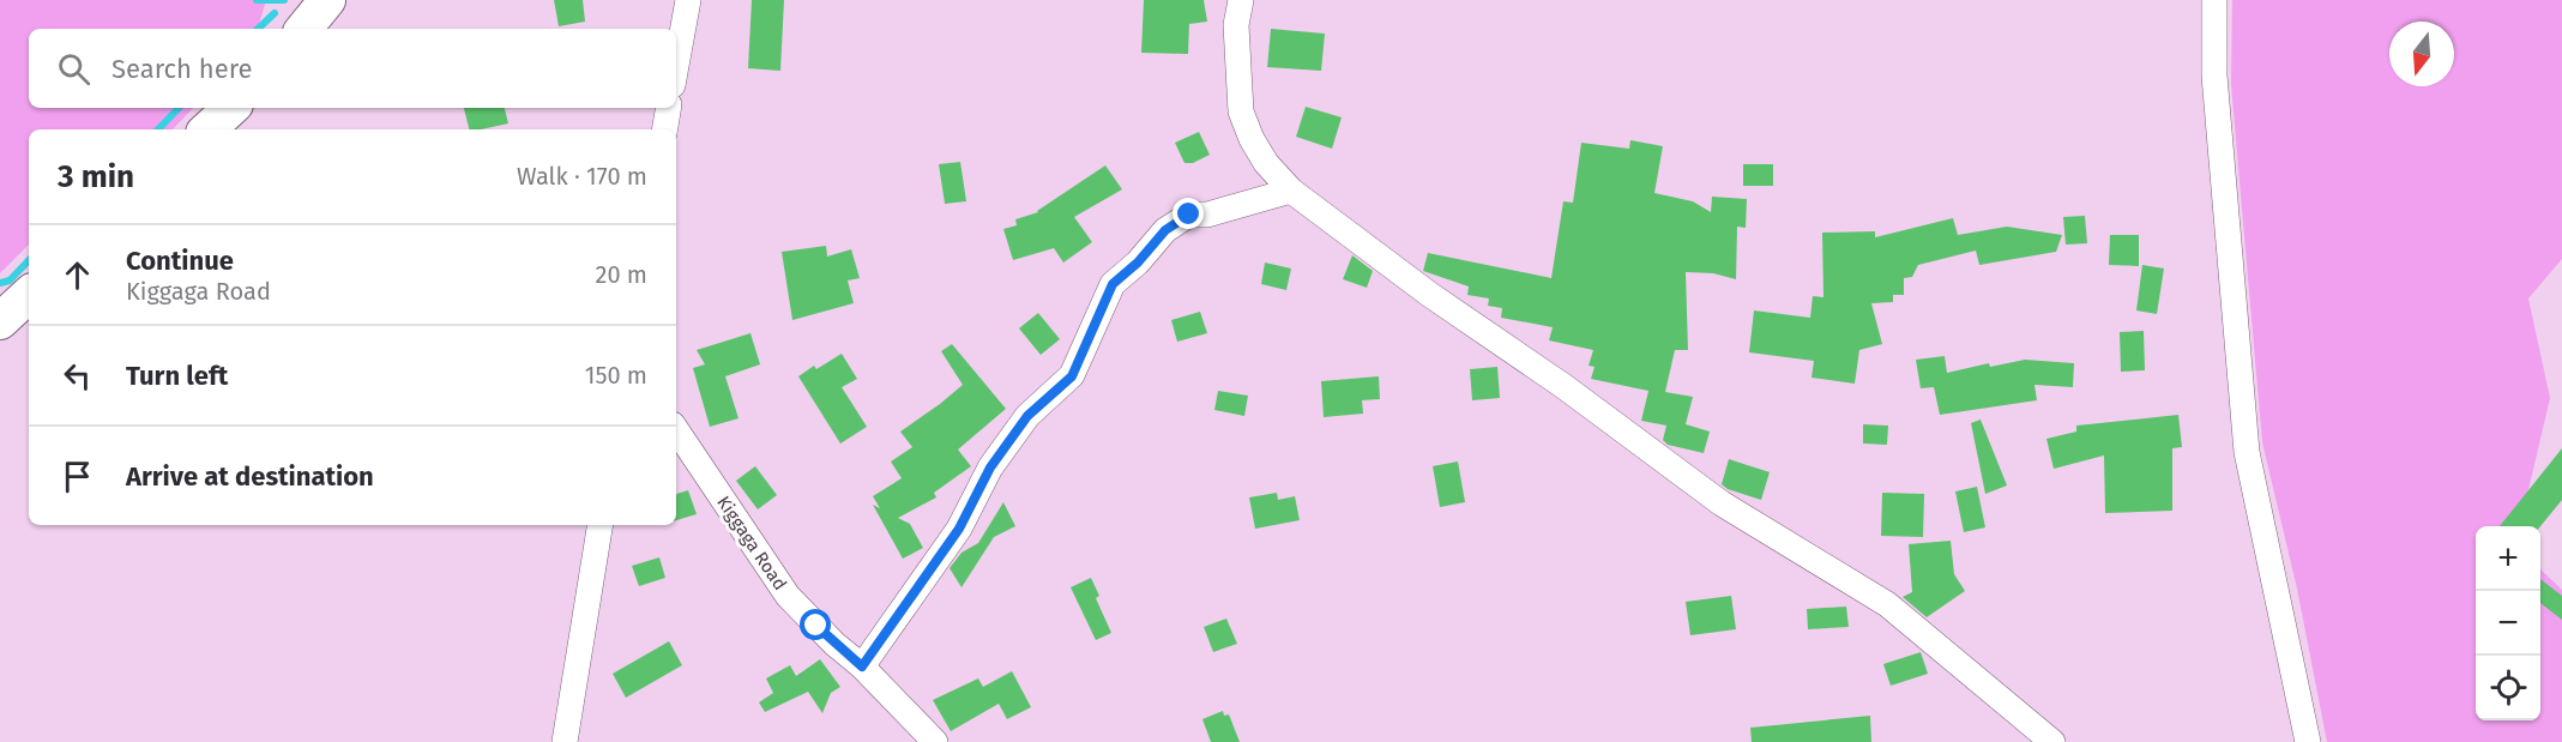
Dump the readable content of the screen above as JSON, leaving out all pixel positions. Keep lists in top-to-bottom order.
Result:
{
  "streets": {
    "street": ["Kiggaga Road"]
  },
  "north": "bottom",
  "page": {
    "search": "Search here",
    "heading": ["3 min", "Walk · 170 m"],
    "list": [
      ["Continue", "Kiggaga Road", "20 m"],
      ["Turn left", "150 m"],
      "Arrive at destination"
    ],
    "map_buttons": ["+", "−"]
  }
}
